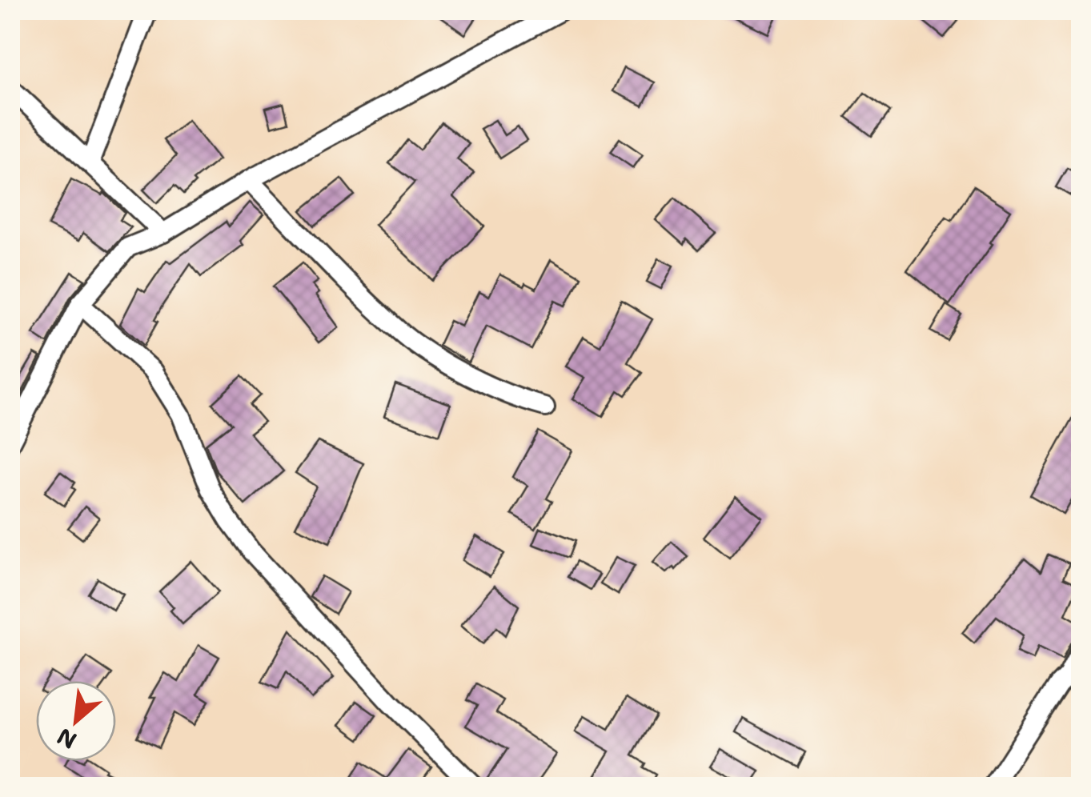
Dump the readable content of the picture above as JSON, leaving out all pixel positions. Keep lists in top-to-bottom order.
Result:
{
  "north": "bottom left"
}
